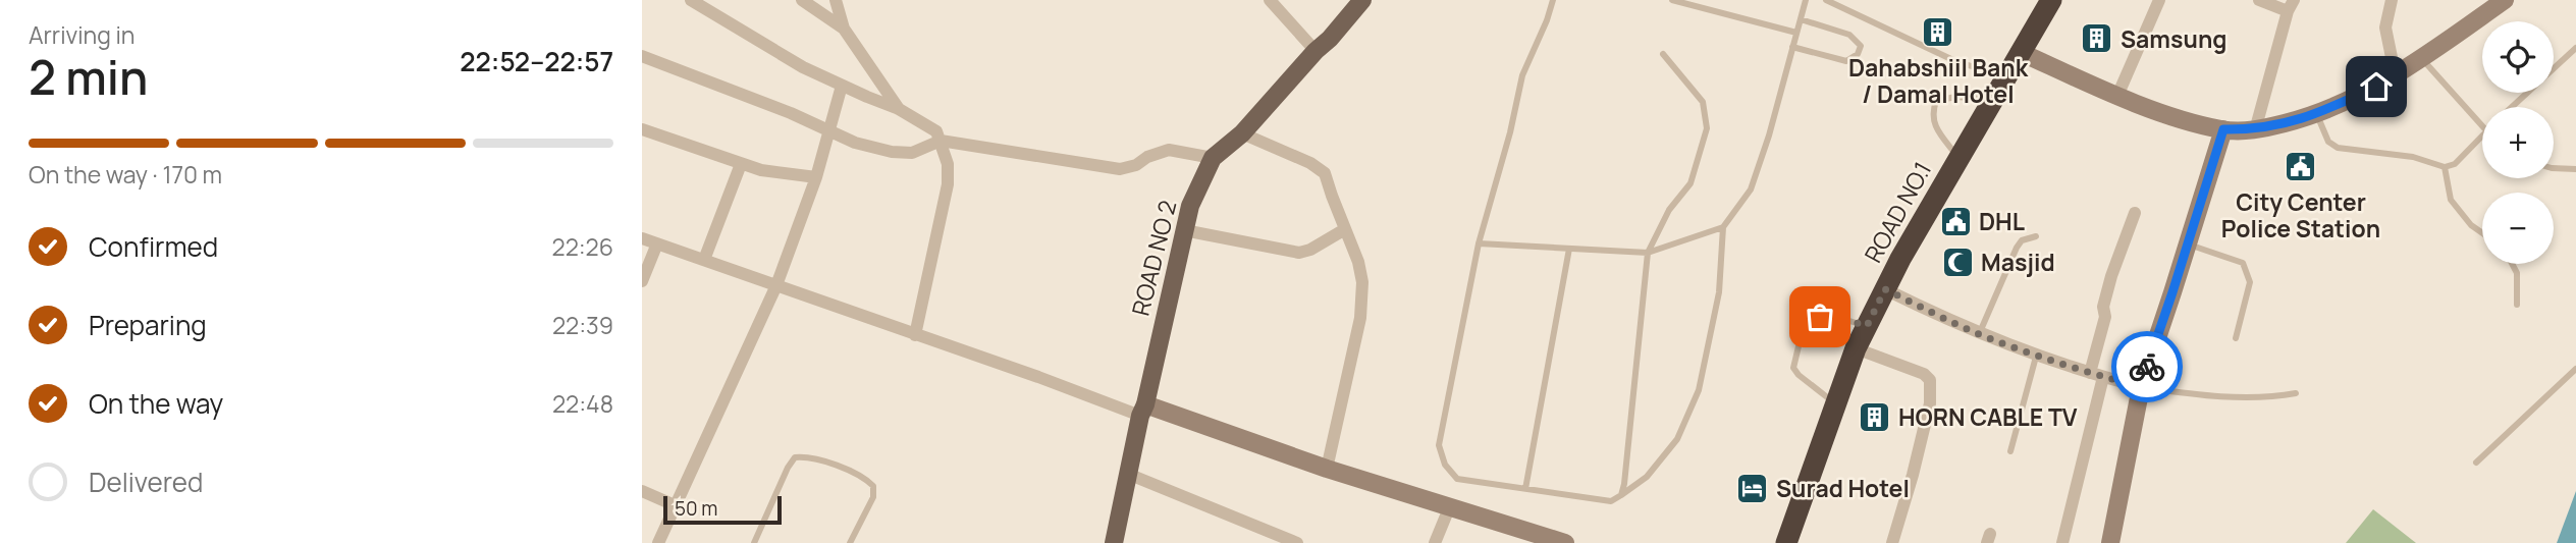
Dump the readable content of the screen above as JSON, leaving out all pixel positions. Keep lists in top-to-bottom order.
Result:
{
  "streets": {
    "highway": ["ROAD NO.1"],
    "main road": ["ROAD NO 2"]
  },
  "places": {
    "building": ["Dahabshiil Bank / Damal Hotel", "Samsung", "HORN CABLE TV"],
    "public building": ["City Center Police Station", "DHL"],
    "mosque": ["Masjid"],
    "hotel": ["Surad Hotel"]
  },
  "scale_bar": "50 m",
  "page": {
    "heading": ["2 min", "Arriving in", "22:52–22:57"],
    "map_buttons": ["+", "−"],
    "bar": "On the way · 170 m",
    "list": [
      ["Confirmed", "22:26"],
      ["Preparing", "22:39"],
      ["On the way", "22:48"],
      "Delivered"
    ],
    "scale": "50 m"
  }
}
